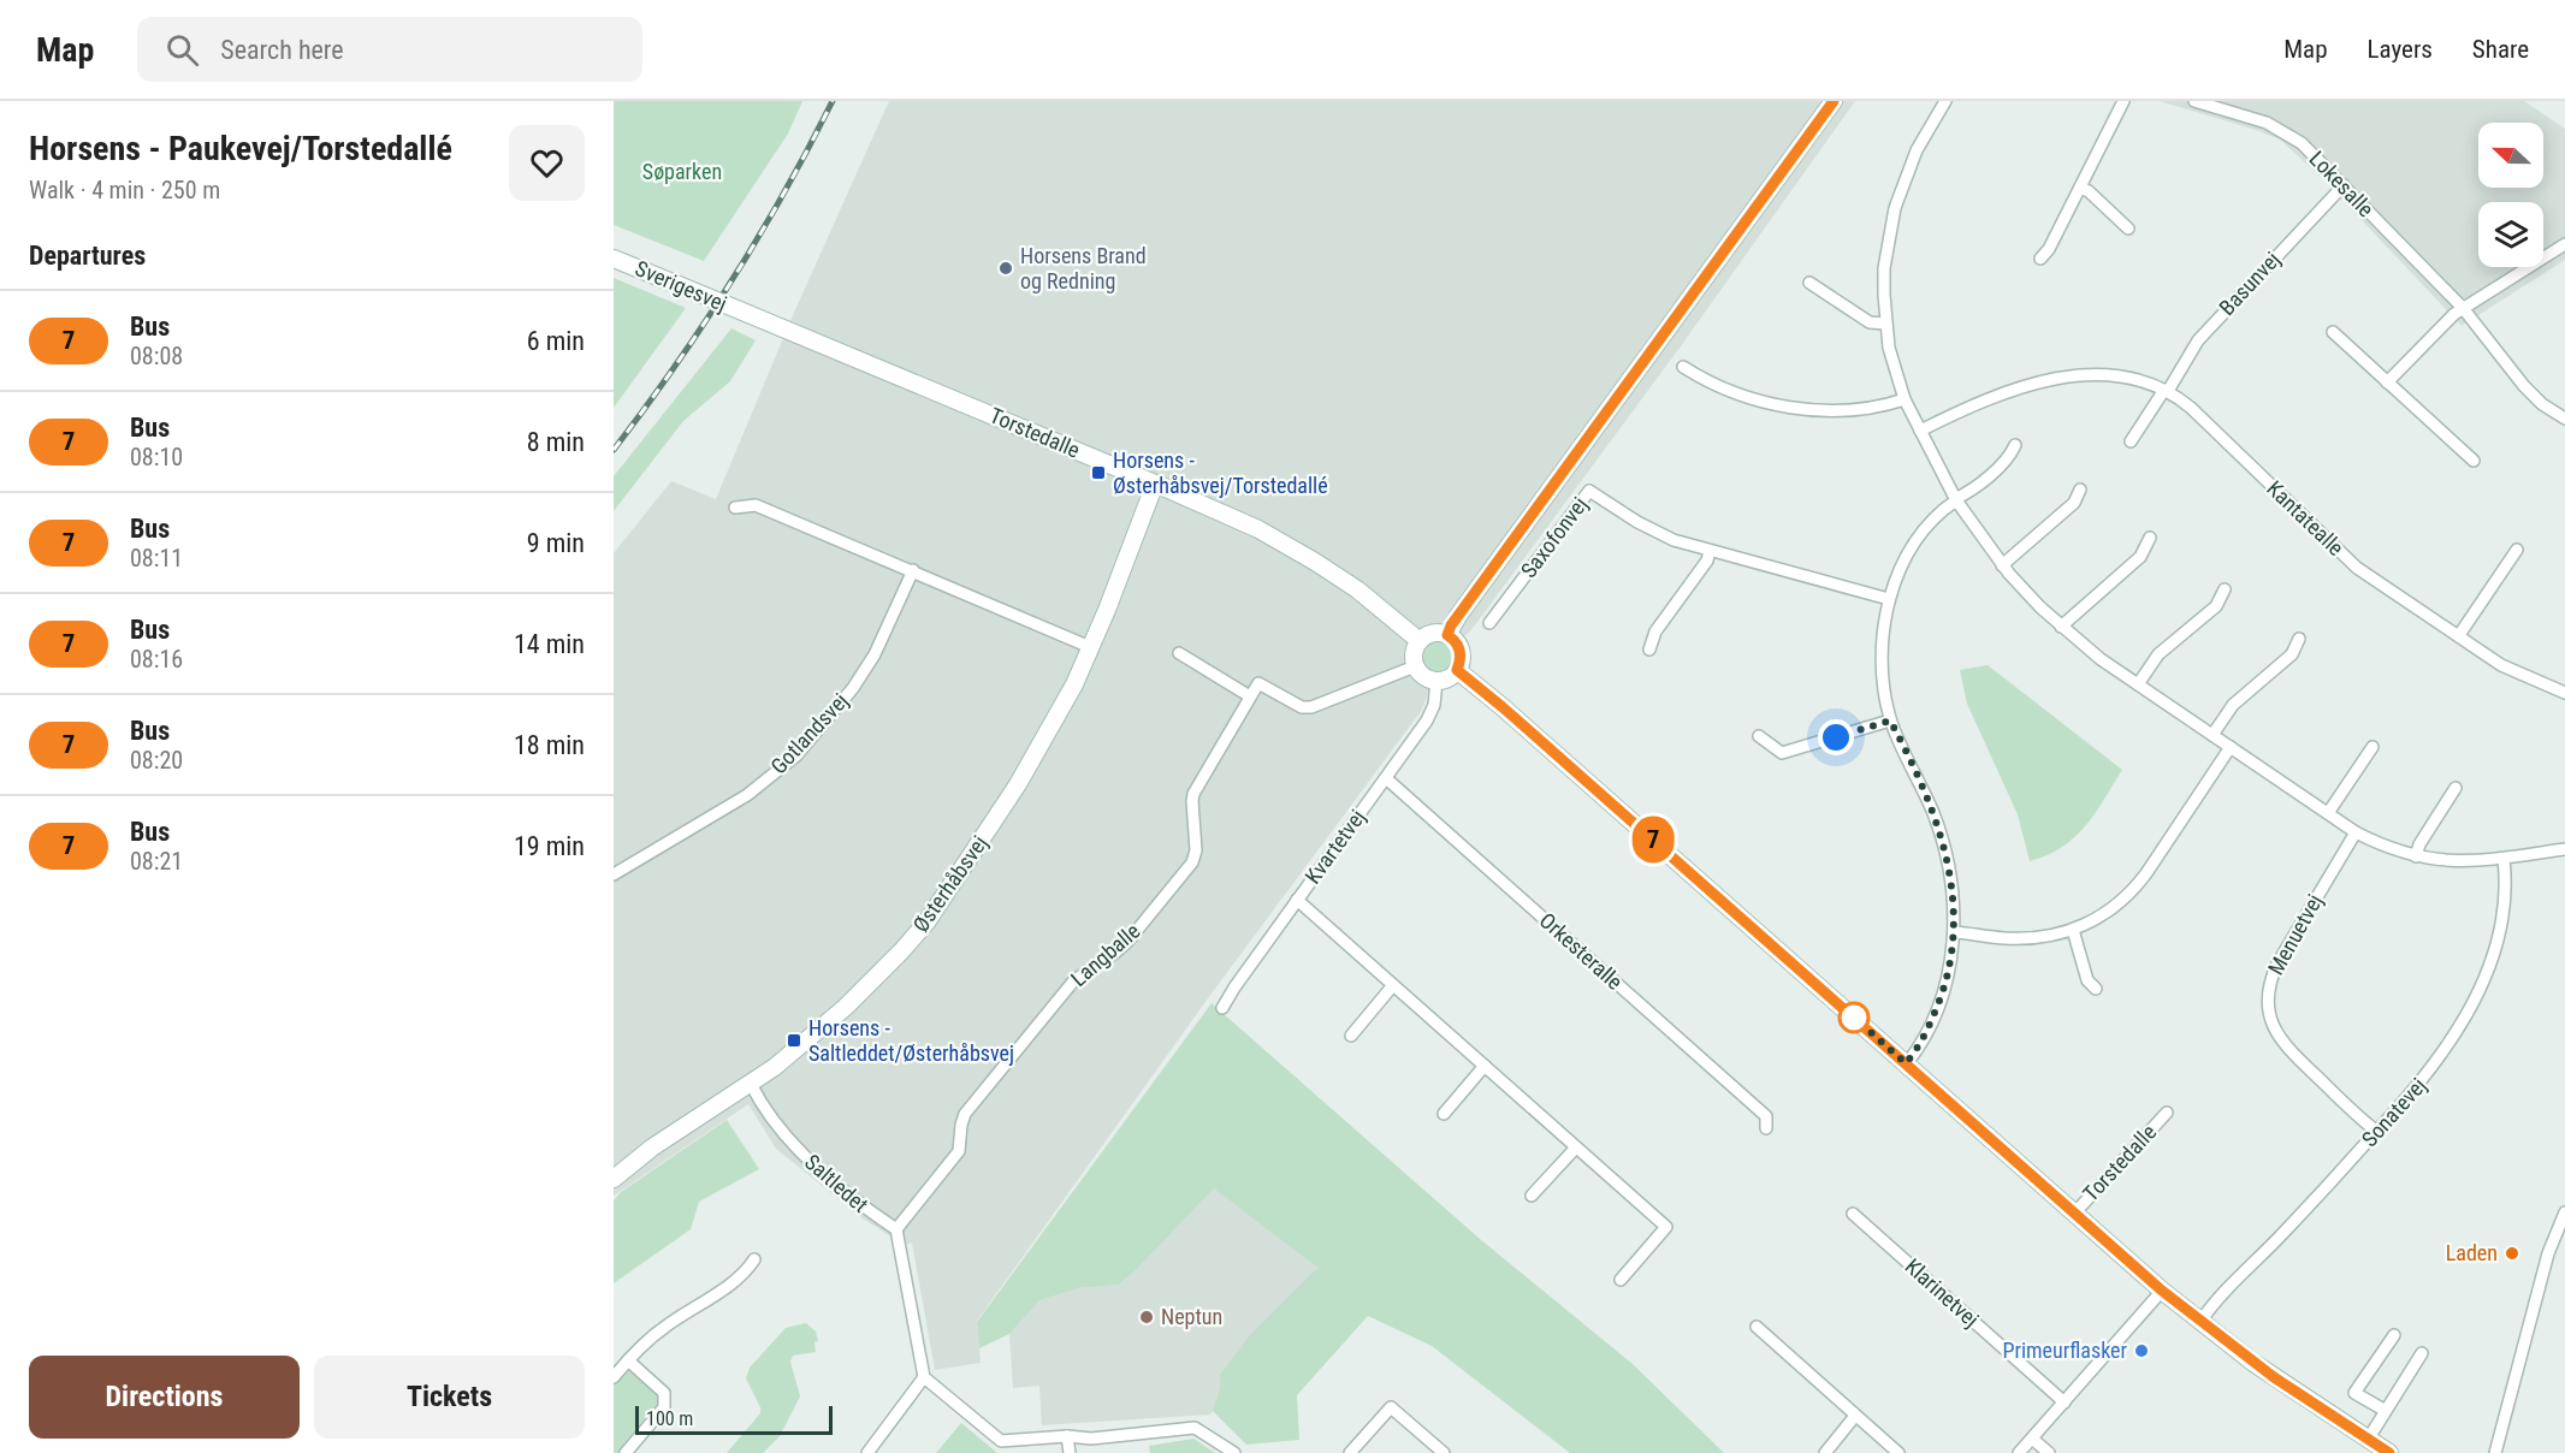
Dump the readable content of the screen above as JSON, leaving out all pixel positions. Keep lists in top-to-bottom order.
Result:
{
  "streets": {
    "street": [
      "Lokesalle",
      "Basunvej",
      "Sverigesvej",
      "Torstedalle",
      "Kantatealle",
      "Saxofonvej",
      "Gotlandsvej",
      "Kvartetvej",
      "Østerhåbsvej",
      "Menuetvej",
      "Orkesteralle",
      "Langballe",
      "Sonatevej",
      "Saltledet",
      "Klarinetvej"
    ]
  },
  "crossings": [
    ["Lokesalle", "Basunvej"],
    ["Basunvej", "Kantatealle"],
    ["Sverigesvej", "Torstedalle"],
    ["Torstedalle", "Kvartetvej"],
    ["Torstedalle", "Østerhåbsvej"],
    ["Torstedalle", "Sonatevej"],
    ["Kvartetvej", "Orkesteralle"],
    ["Østerhåbsvej", "Saltledet"],
    ["Menuetvej", "Sonatevej"],
    ["Langballe", "Saltledet"]
  ],
  "parks": ["Søparken"],
  "places": {
    "other": [
      "Horsens Brand og Redning",
      "Laden",
      "Neptun",
      "Primeurflasker"
    ],
    "transit": ["Horsens - Østerhåbsvej/Torstedallé", "Horsens - Saltleddet/Østerhåbsvej"]
  },
  "lines": ["bus line 7"],
  "scale_bar": "100 m",
  "north": "left",
  "page": {
    "header": "Map",
    "search": "Search here",
    "nav": ["Map", "Layers", "Share"],
    "heading": [
      ["Horsens - Paukevej/Torstedallé", "Walk · 4 min · 250 m"],
      "Departures"
    ],
    "on_map": "7",
    "list": [
      {
        "mark": "7",
        "name": "Bus",
        "note": "08:08",
        "value": "6 min"
      },
      {
        "mark": "7",
        "name": "Bus",
        "note": "08:10",
        "value": "8 min"
      },
      {
        "mark": "7",
        "name": "Bus",
        "note": "08:11",
        "value": "9 min"
      },
      {
        "mark": "7",
        "name": "Bus",
        "note": "08:16",
        "value": "14 min"
      },
      {
        "mark": "7",
        "name": "Bus",
        "note": "08:20",
        "value": "18 min"
      },
      {
        "mark": "7",
        "name": "Bus",
        "note": "08:21",
        "value": "19 min"
      }
    ],
    "buttons": ["Directions", "Tickets"],
    "scale": "100 m"
  }
}
